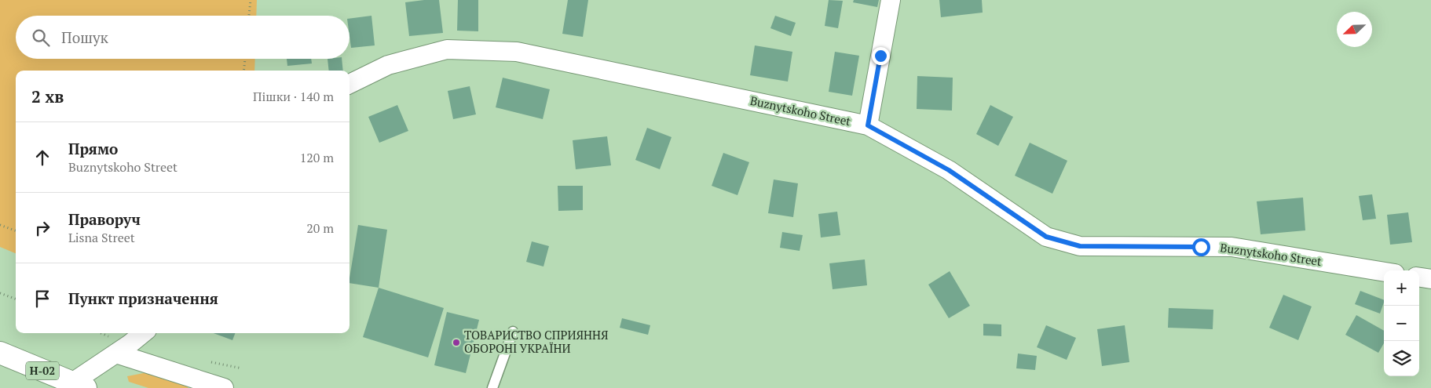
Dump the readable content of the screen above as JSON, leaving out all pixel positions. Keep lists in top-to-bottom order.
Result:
{
  "streets": {
    "main road": ["Н-02"],
    "street": ["Buznytskoho Street"]
  },
  "places": ["ТОВАРИСТВО СПРИЯННЯ ОБОРОНІ УКРАЇНИ"],
  "north": "bottom left",
  "page": {
    "search": "Пошук",
    "heading": ["2 хв", "Пішки · 140 m"],
    "list": [
      ["Прямо", "Buznytskoho Street", "120 m"],
      ["Праворуч", "Lisna Street", "20 m"],
      "Пункт призначення"
    ],
    "map_buttons": ["+", "−"]
  }
}
